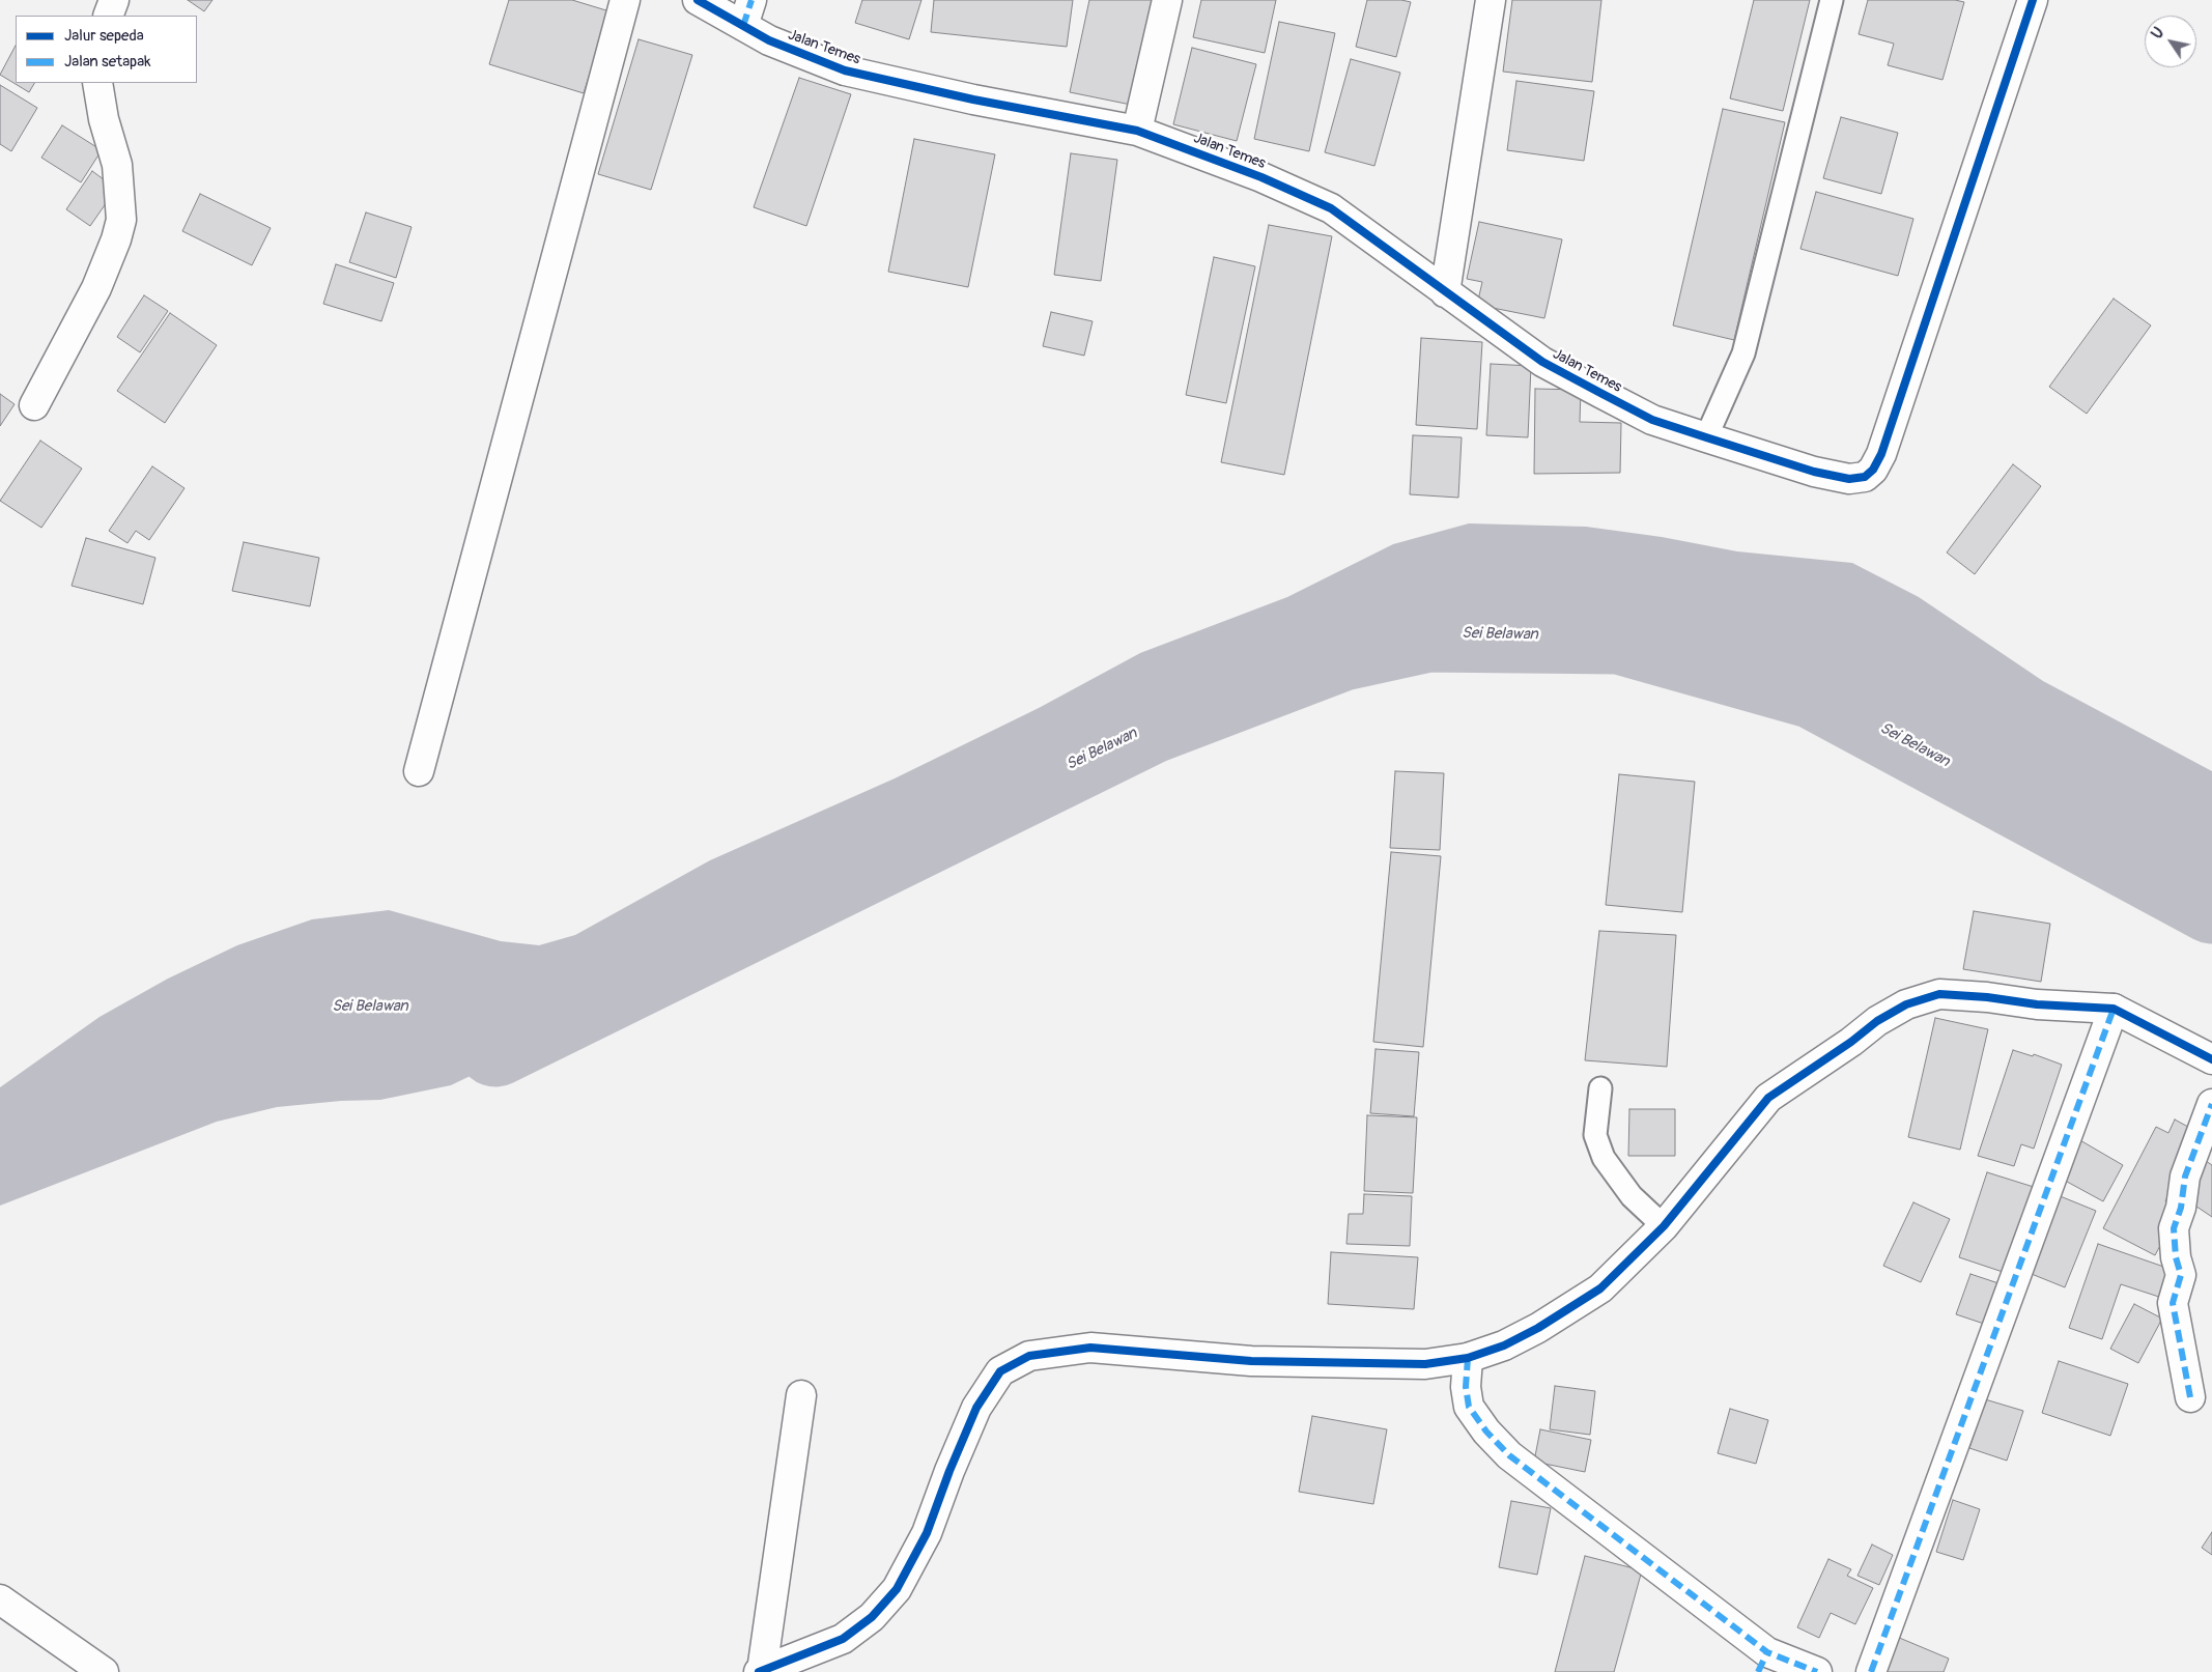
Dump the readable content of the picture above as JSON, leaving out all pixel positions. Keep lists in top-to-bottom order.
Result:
{
  "streets": {
    "street": ["Jalan Temes"]
  },
  "water": ["Sei Belawan"],
  "legend": ["Jalur sepeda", "Jalan setapak"],
  "north": "top left"
}
